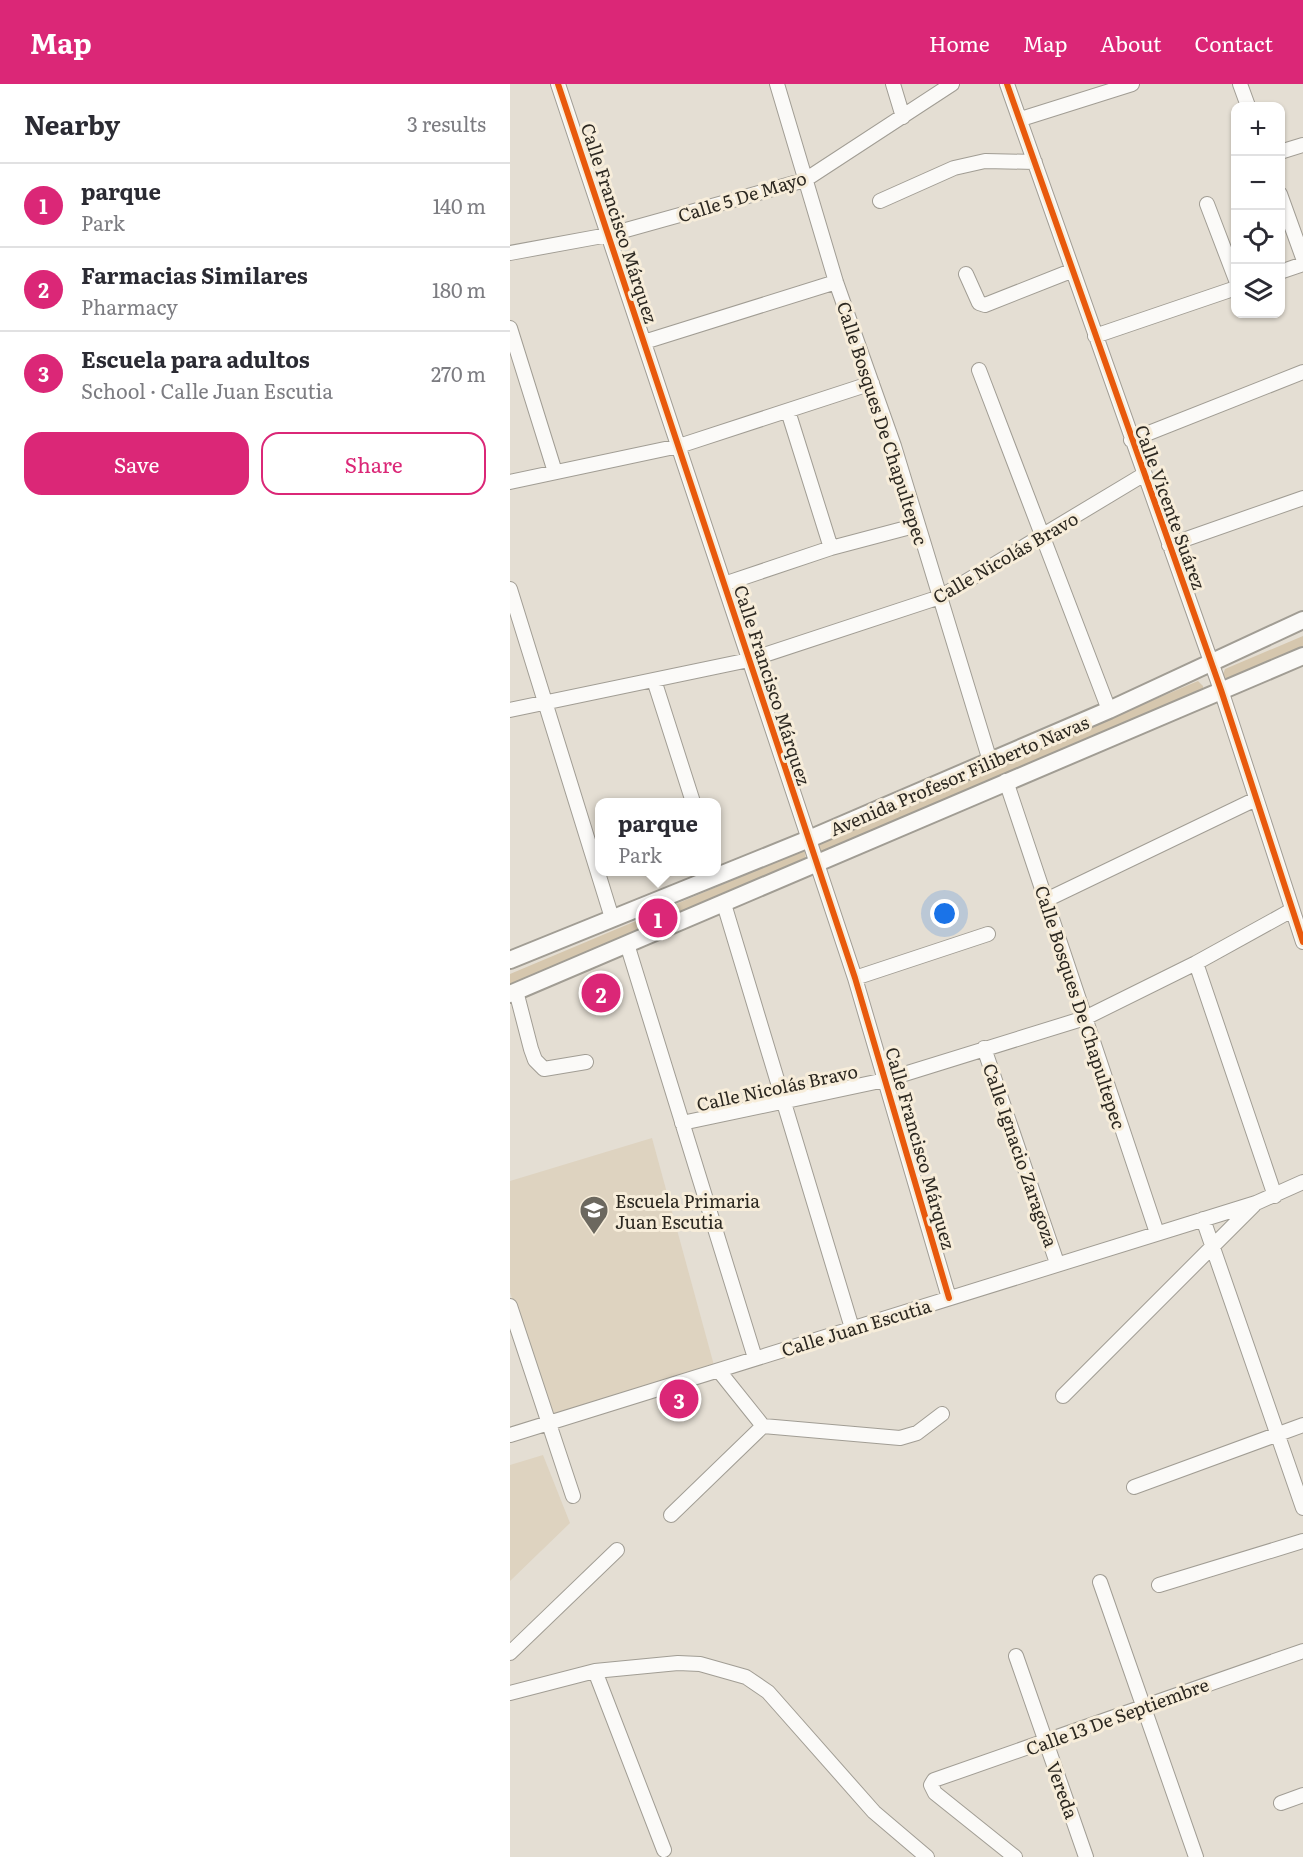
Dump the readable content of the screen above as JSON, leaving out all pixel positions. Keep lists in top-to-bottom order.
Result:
{
  "streets": {
    "main road": ["Avenida Profesor Filiberto Navas"],
    "street": [
      "Calle 5 De Mayo",
      "Calle Francisco Márquez",
      "Calle Bosques De Chapultepec",
      "Calle Vicente Suárez",
      "Calle Nicolás Bravo",
      "Calle Ignacio Zaragoza",
      "Calle Juan Escutia",
      "Calle 13 De Septiembre",
      "Vereda"
    ]
  },
  "crossings": [
    ["Calle 5 De Mayo", "Calle Francisco Márquez"],
    ["Calle 5 De Mayo", "Calle Bosques De Chapultepec"],
    ["Calle Francisco Márquez", "Calle Nicolás Bravo"],
    ["Calle Francisco Márquez", "Avenida Profesor Filiberto Navas"],
    ["Calle Francisco Márquez", "Calle Juan Escutia"],
    ["Calle Bosques De Chapultepec", "Calle Nicolás Bravo"],
    ["Calle Bosques De Chapultepec", "Avenida Profesor Filiberto Navas"],
    ["Calle Bosques De Chapultepec", "Calle Juan Escutia"],
    ["Calle Vicente Suárez", "Calle Nicolás Bravo"],
    ["Calle Vicente Suárez", "Avenida Profesor Filiberto Navas"],
    ["Calle Nicolás Bravo", "Calle Ignacio Zaragoza"],
    ["Calle Ignacio Zaragoza", "Calle Juan Escutia"],
    ["Calle 13 De Septiembre", "Vereda"]
  ],
  "places": {
    "school or university": ["Escuela Primaria Juan Escutia"]
  },
  "page": {
    "header": "Map",
    "nav": [
      "Home",
      "Map",
      "About",
      "Contact"
    ],
    "heading": ["Nearby", "3 results"],
    "map_buttons": ["+", "−"],
    "list": [
      {
        "mark": "1",
        "name": "parque",
        "note": "Park",
        "value": "140 m"
      },
      {
        "mark": "2",
        "name": "Farmacias Similares",
        "note": "Pharmacy",
        "value": "180 m"
      },
      {
        "mark": "3",
        "name": "Escuela para adultos",
        "note": "School · Calle Juan Escutia",
        "value": "270 m"
      }
    ],
    "buttons": ["Save", "Share"],
    "popup": ["parque", "Park"],
    "pins": ["1", "2", "3"]
  }
}
